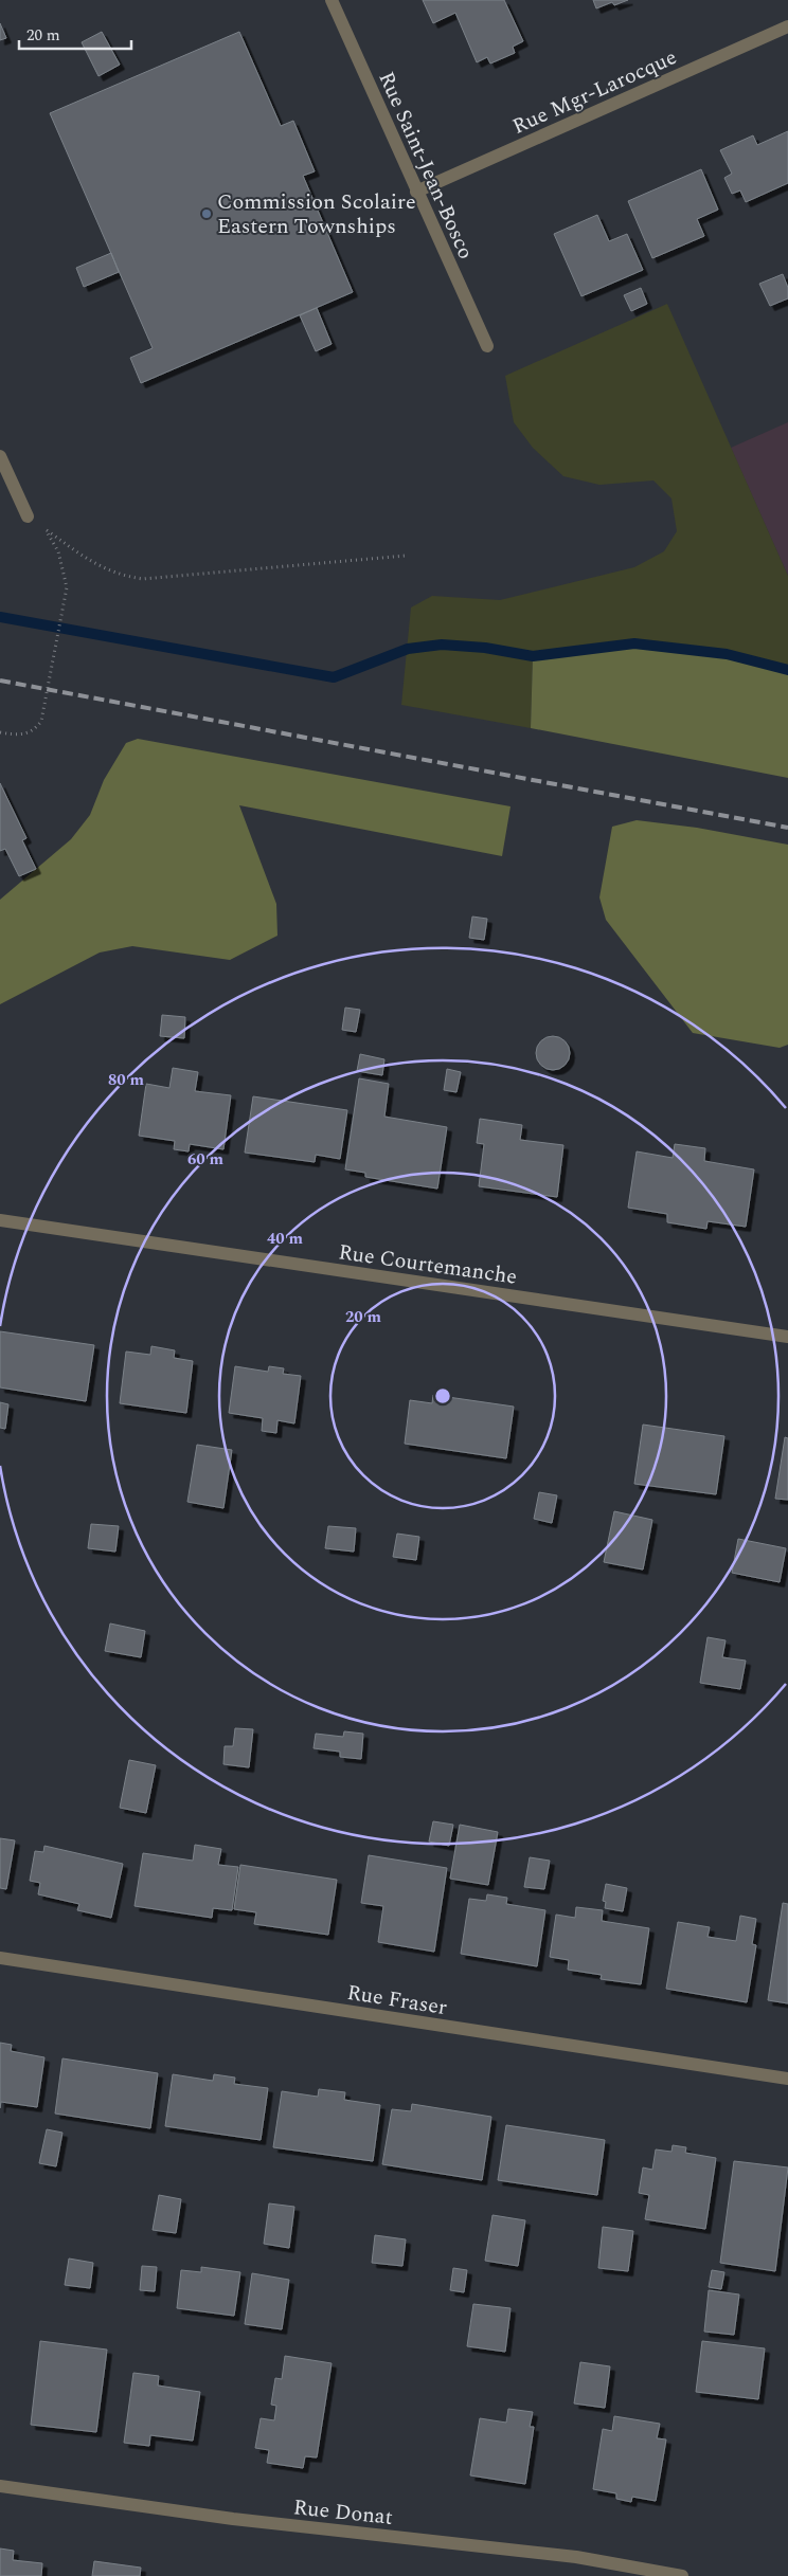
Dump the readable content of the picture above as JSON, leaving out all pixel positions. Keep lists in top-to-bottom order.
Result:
{
  "streets": {
    "street": [
      "Rue Mgr-Larocque",
      "Rue Saint-Jean-Bosco",
      "Rue Courtemanche",
      "Rue Fraser",
      "Rue Donat"
    ]
  },
  "crossings": [
    ["Rue Mgr-Larocque", "Rue Saint-Jean-Bosco"]
  ],
  "places": ["Commission Scolaire Eastern Townships"],
  "scale_bar": "20 m",
  "rings": [
    "80 m",
    "60 m",
    "40 m",
    "20 m"
  ]
}
